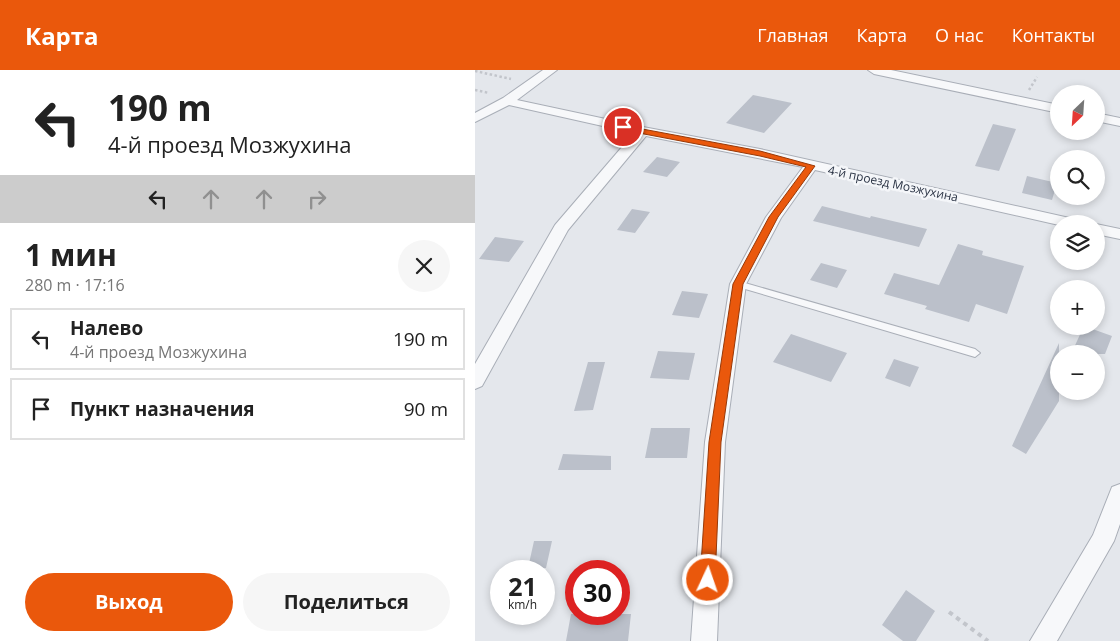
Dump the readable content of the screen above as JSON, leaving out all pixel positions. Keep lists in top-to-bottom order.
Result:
{
  "streets": {
    "street": ["4-й проезд Мозжухина"]
  },
  "north": "bottom left",
  "page": {
    "header": "Карта",
    "nav": [
      "Главная",
      "Карта",
      "О нас",
      "Контакты"
    ],
    "turn": ["190 m", "4-й проезд Мозжухина"],
    "map_buttons": ["+", "−"],
    "heading": ["1 мин", "280 m · 17:16"],
    "list": [
      {
        "name": "Налево",
        "note": "4-й проезд Мозжухина",
        "value": "190 m"
      },
      {
        "name": "Пункт назначения",
        "value": "90 m"
      }
    ],
    "speed": "21 km/h",
    "limit": "30",
    "buttons": ["Выход", "Поделиться"]
  }
}
